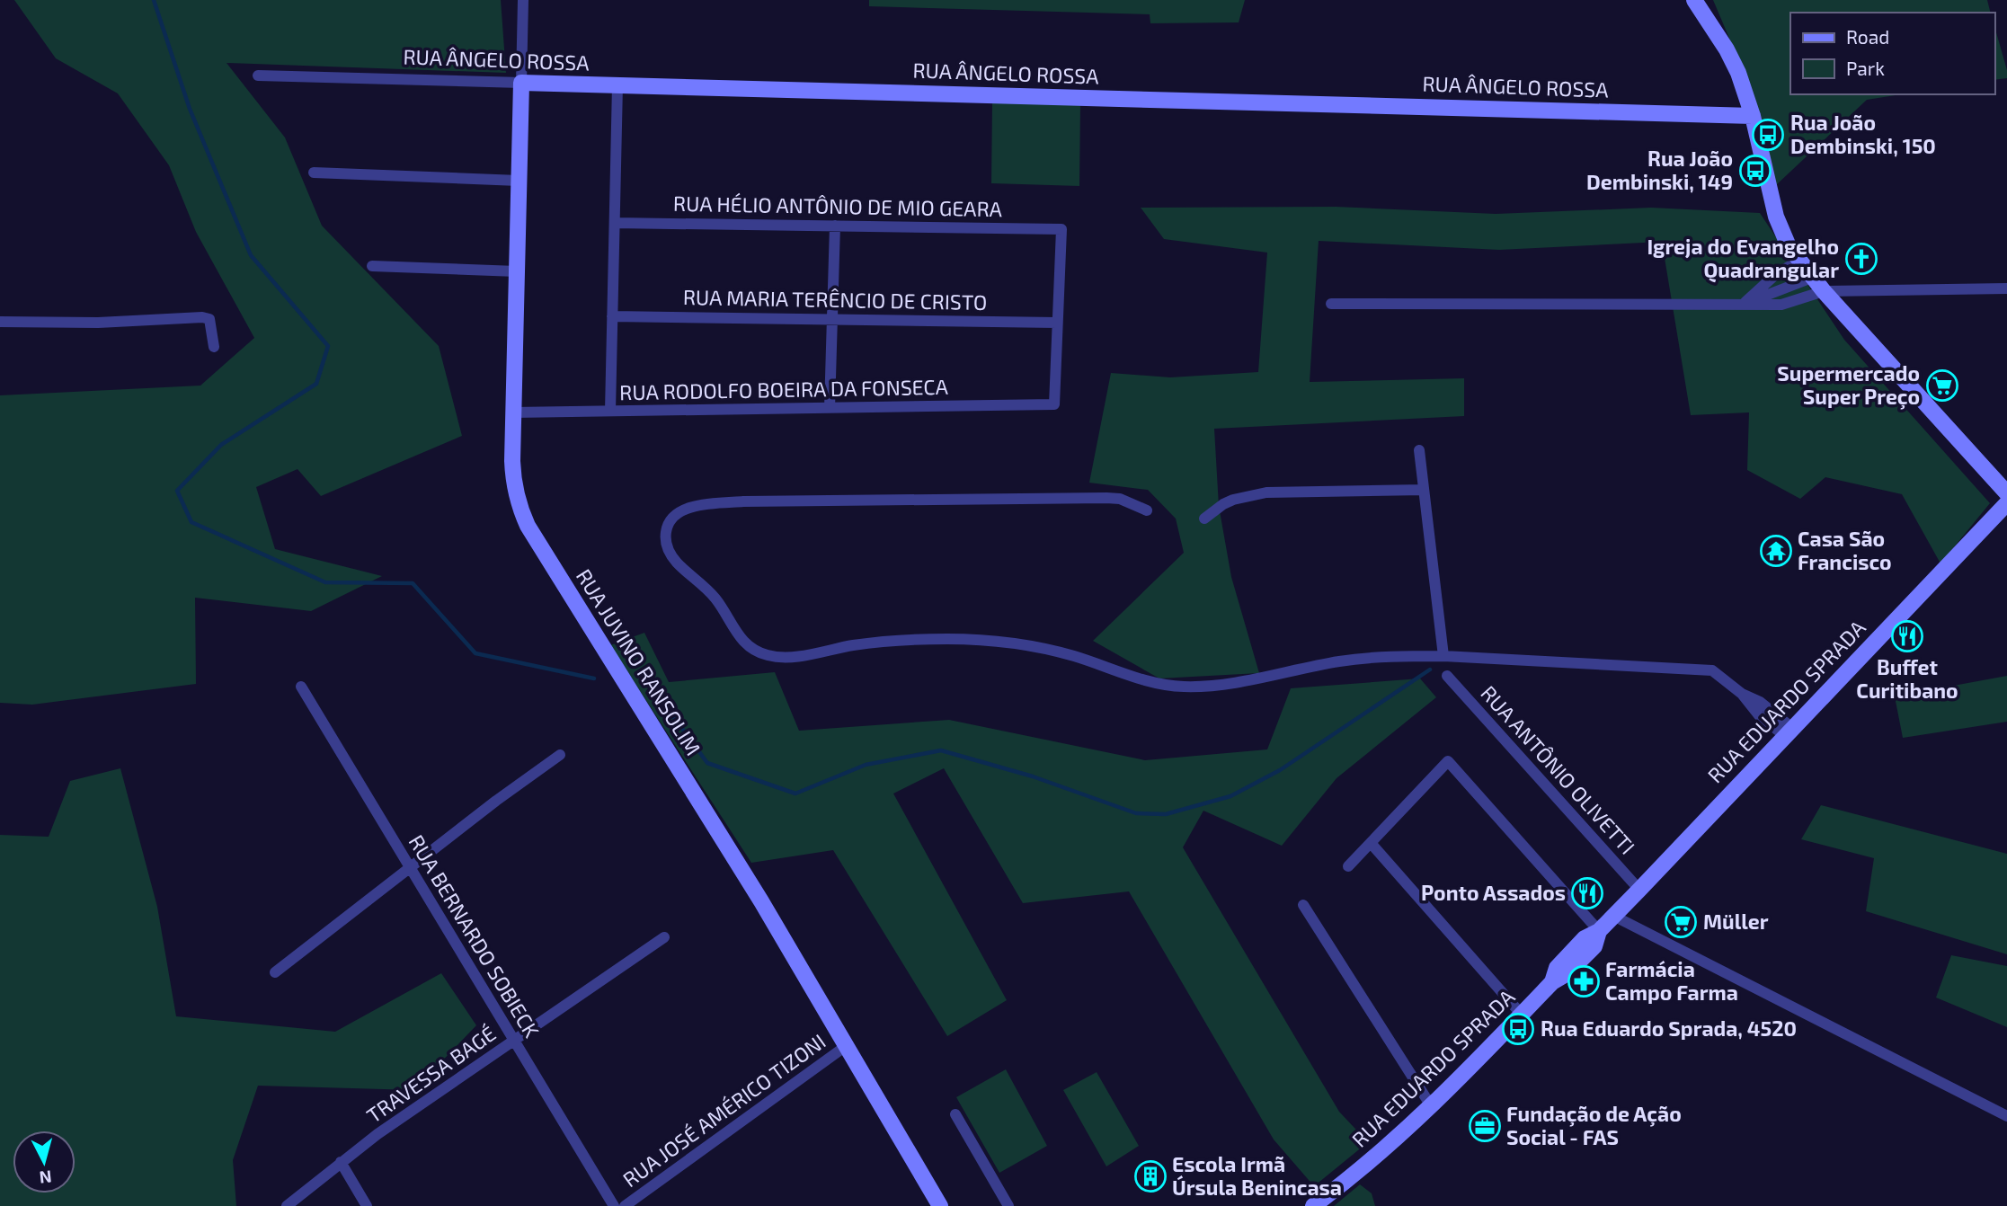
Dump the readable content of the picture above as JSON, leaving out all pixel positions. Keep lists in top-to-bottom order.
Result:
{
  "streets": {
    "street": [
      "RUA ÂNGELO ROSSA",
      "RUA HÉLIO ANTÔNIO DE MIO GEARA",
      "RUA MARIA TERÊNCIO DE CRISTO",
      "RUA RODOLFO BOEIRA DA FONSECA",
      "RUA JUVINO RANSOLIM",
      "RUA EDUARDO SPRADA",
      "RUA ANTÔNIO OLIVETTI",
      "RUA BERNARDO SOBIECK",
      "TRAVESSA BAGÉ",
      "RUA JOSÉ AMÉRICO TIZONI"
    ]
  },
  "crossings": [
    ["RUA ÂNGELO ROSSA", "RUA JUVINO RANSOLIM"],
    ["RUA HÉLIO ANTÔNIO DE MIO GEARA", "RUA MARIA TERÊNCIO DE CRISTO"],
    ["RUA HÉLIO ANTÔNIO DE MIO GEARA", "RUA RODOLFO BOEIRA DA FONSECA"],
    ["RUA MARIA TERÊNCIO DE CRISTO", "RUA RODOLFO BOEIRA DA FONSECA"],
    ["RUA RODOLFO BOEIRA DA FONSECA", "RUA JUVINO RANSOLIM"],
    ["RUA JUVINO RANSOLIM", "RUA JOSÉ AMÉRICO TIZONI"],
    ["RUA EDUARDO SPRADA", "RUA ANTÔNIO OLIVETTI"],
    ["RUA BERNARDO SOBIECK", "TRAVESSA BAGÉ"]
  ],
  "places": {
    "bus stop": ["Rua João Dembinski, 150", "Rua João Dembinski, 149", "Rua Eduardo Sprada, 4520"],
    "church": ["Igreja do Evangelho Quadrangular"],
    "supermarket": ["Supermercado Super Preço", "Müller"],
    "temple": ["Casa São Francisco"],
    "restaurant": ["Buffet Curitibano", "Ponto Assados"],
    "pharmacy": ["Farmácia Campo Farma"],
    "office": ["Fundação de Ação Social - FAS"],
    "building": ["Escola Irmã Úrsula Benincasa"]
  },
  "legend": ["Road", "Park"],
  "north": "bottom"
}
